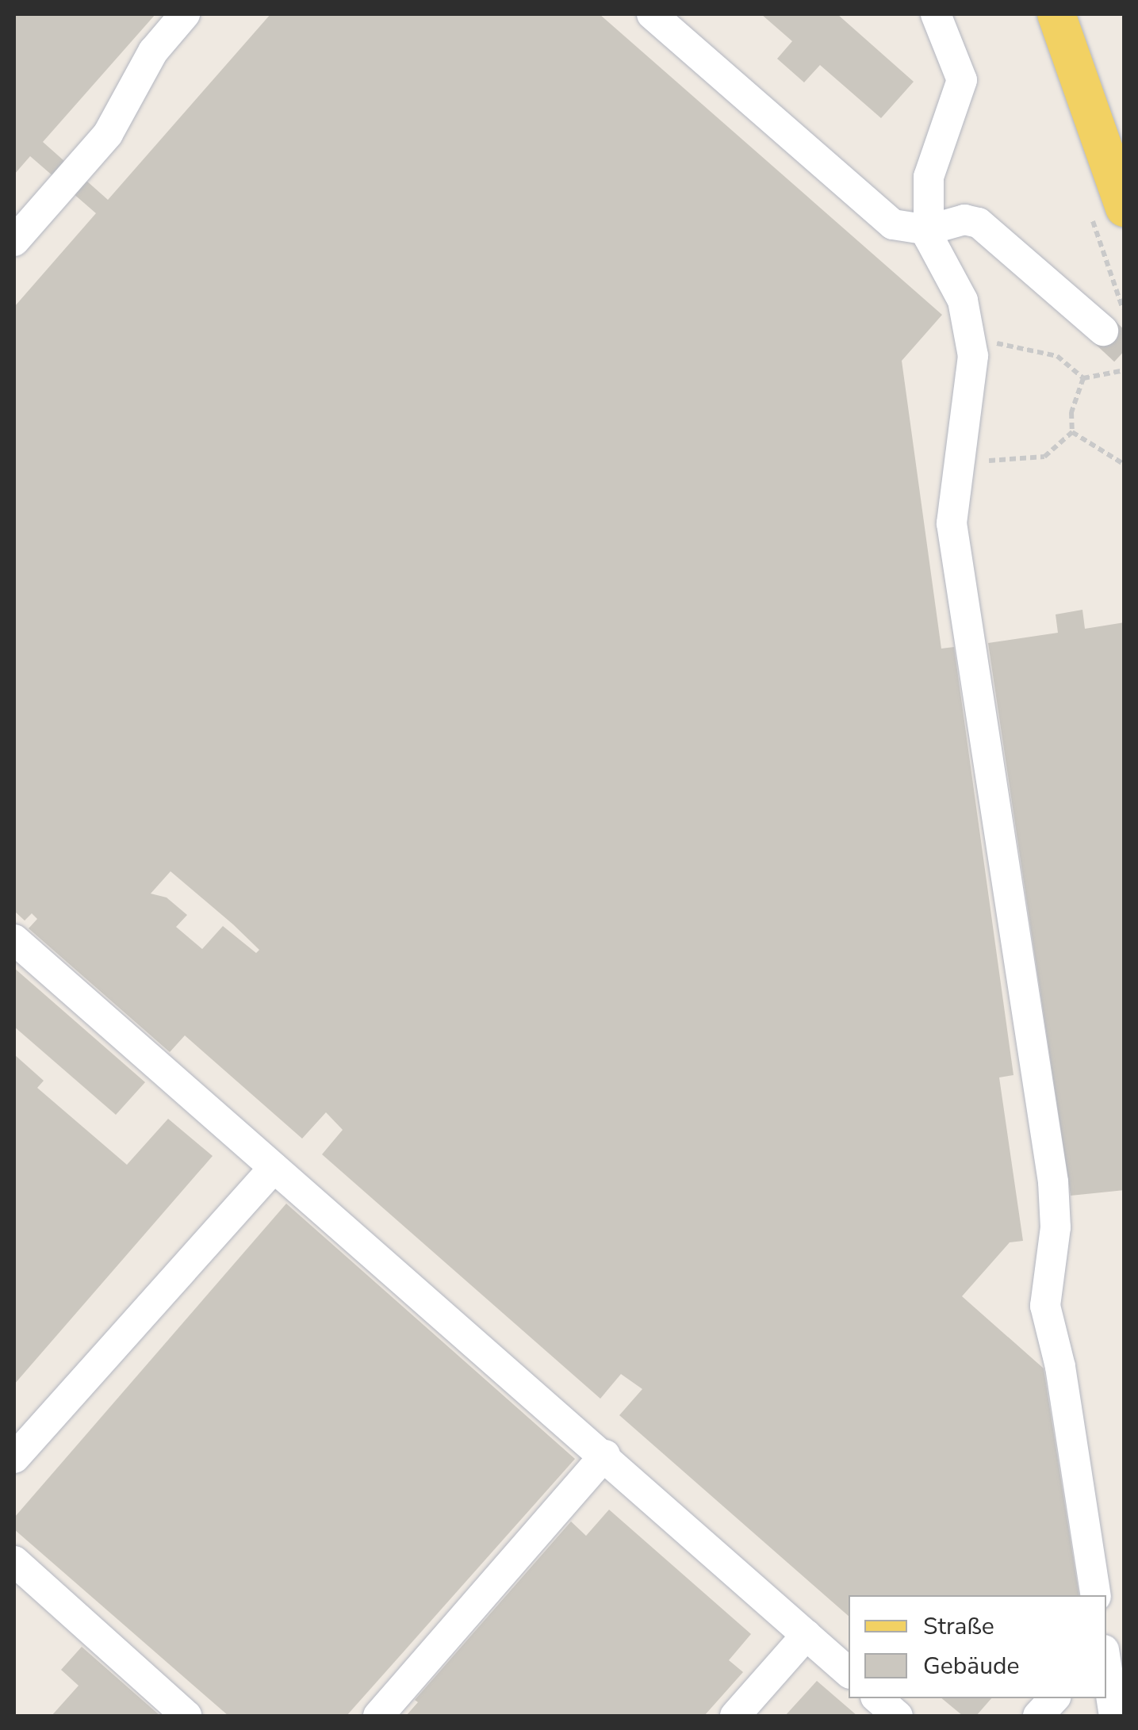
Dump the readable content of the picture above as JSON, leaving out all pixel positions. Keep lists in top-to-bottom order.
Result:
{
  "legend": ["Straße", "Gebäude"]
}
